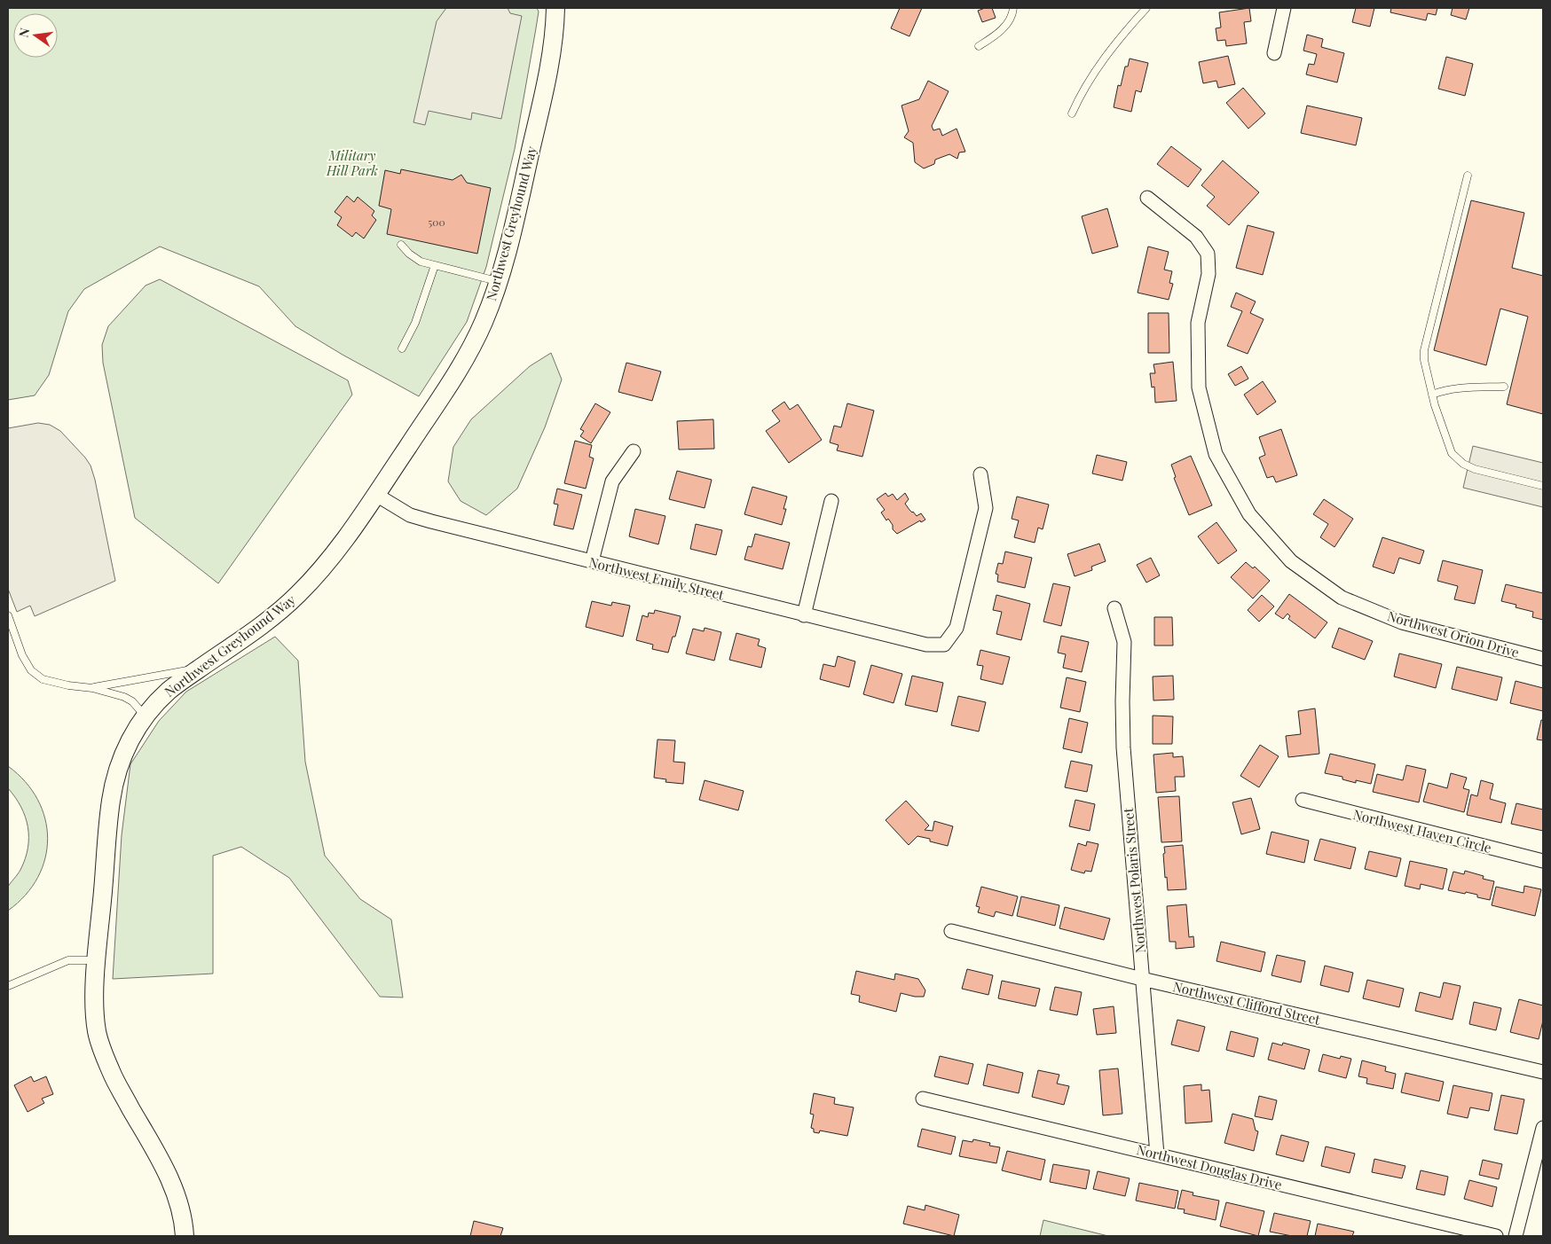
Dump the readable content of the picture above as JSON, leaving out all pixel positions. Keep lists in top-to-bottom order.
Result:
{
  "streets": {
    "street": [
      "Northwest Greyhound Way",
      "Northwest Emily Street",
      "Northwest Orion Drive",
      "Northwest Haven Circle",
      "Northwest Polaris Street",
      "Northwest Clifford Street",
      "Northwest Douglas Drive"
    ]
  },
  "crossings": [
    ["Northwest Greyhound Way", "Northwest Emily Street"],
    ["Northwest Polaris Street", "Northwest Clifford Street"],
    ["Northwest Polaris Street", "Northwest Douglas Drive"]
  ],
  "parks": ["Military Hill Park"],
  "house_numbers": ["500"],
  "north": "left"
}
